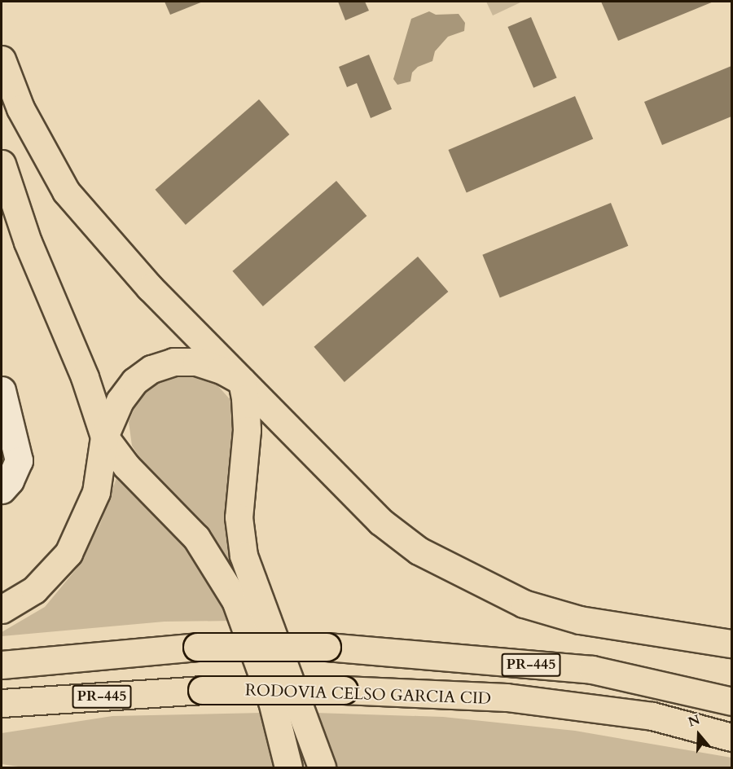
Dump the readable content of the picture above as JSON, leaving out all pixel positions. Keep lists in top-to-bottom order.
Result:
{
  "streets": {
    "main road": ["PR-445", "RODOVIA CELSO GARCIA CID"]
  },
  "north": "top"
}
